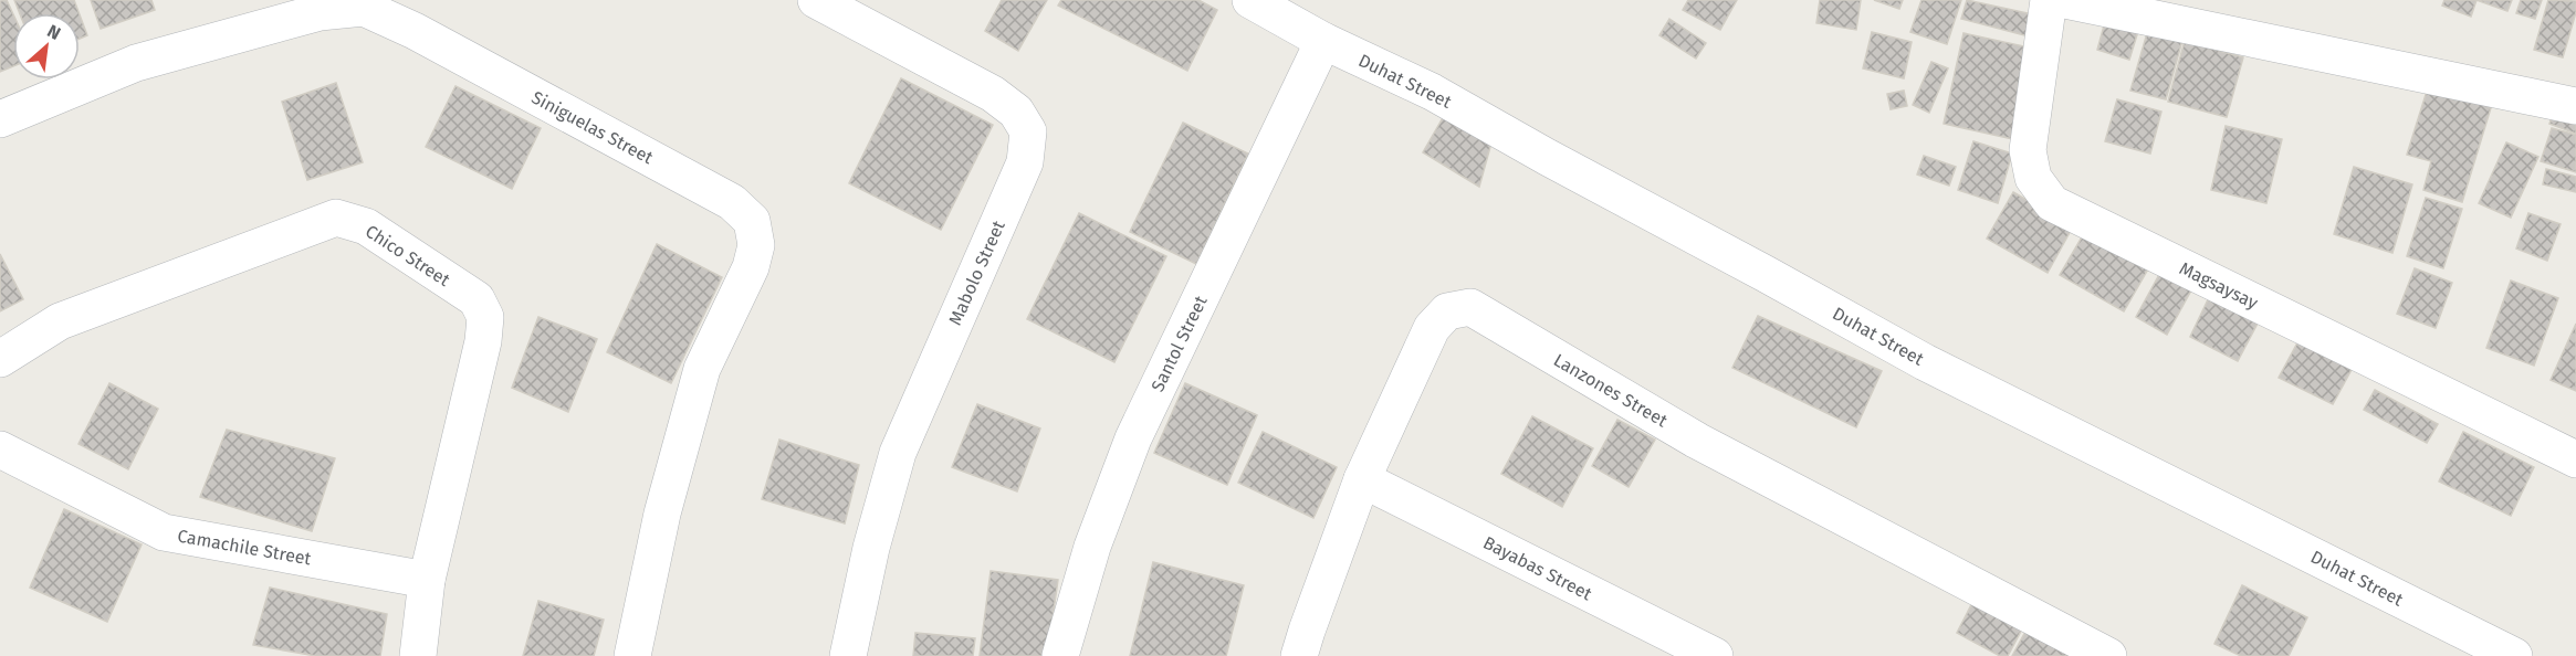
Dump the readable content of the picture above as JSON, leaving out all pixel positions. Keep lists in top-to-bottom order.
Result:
{
  "streets": {
    "street": [
      "Duhat Street",
      "Siniguelas Street",
      "Chico Street",
      "Mabolo Street",
      "Magsaysay",
      "Santol Street",
      "Lanzones Street",
      "Camachile Street",
      "Bayabas Street"
    ]
  },
  "crossings": [
    ["Duhat Street", "Santol Street"],
    ["Chico Street", "Camachile Street"],
    ["Lanzones Street", "Bayabas Street"]
  ],
  "north": "top right"
}
